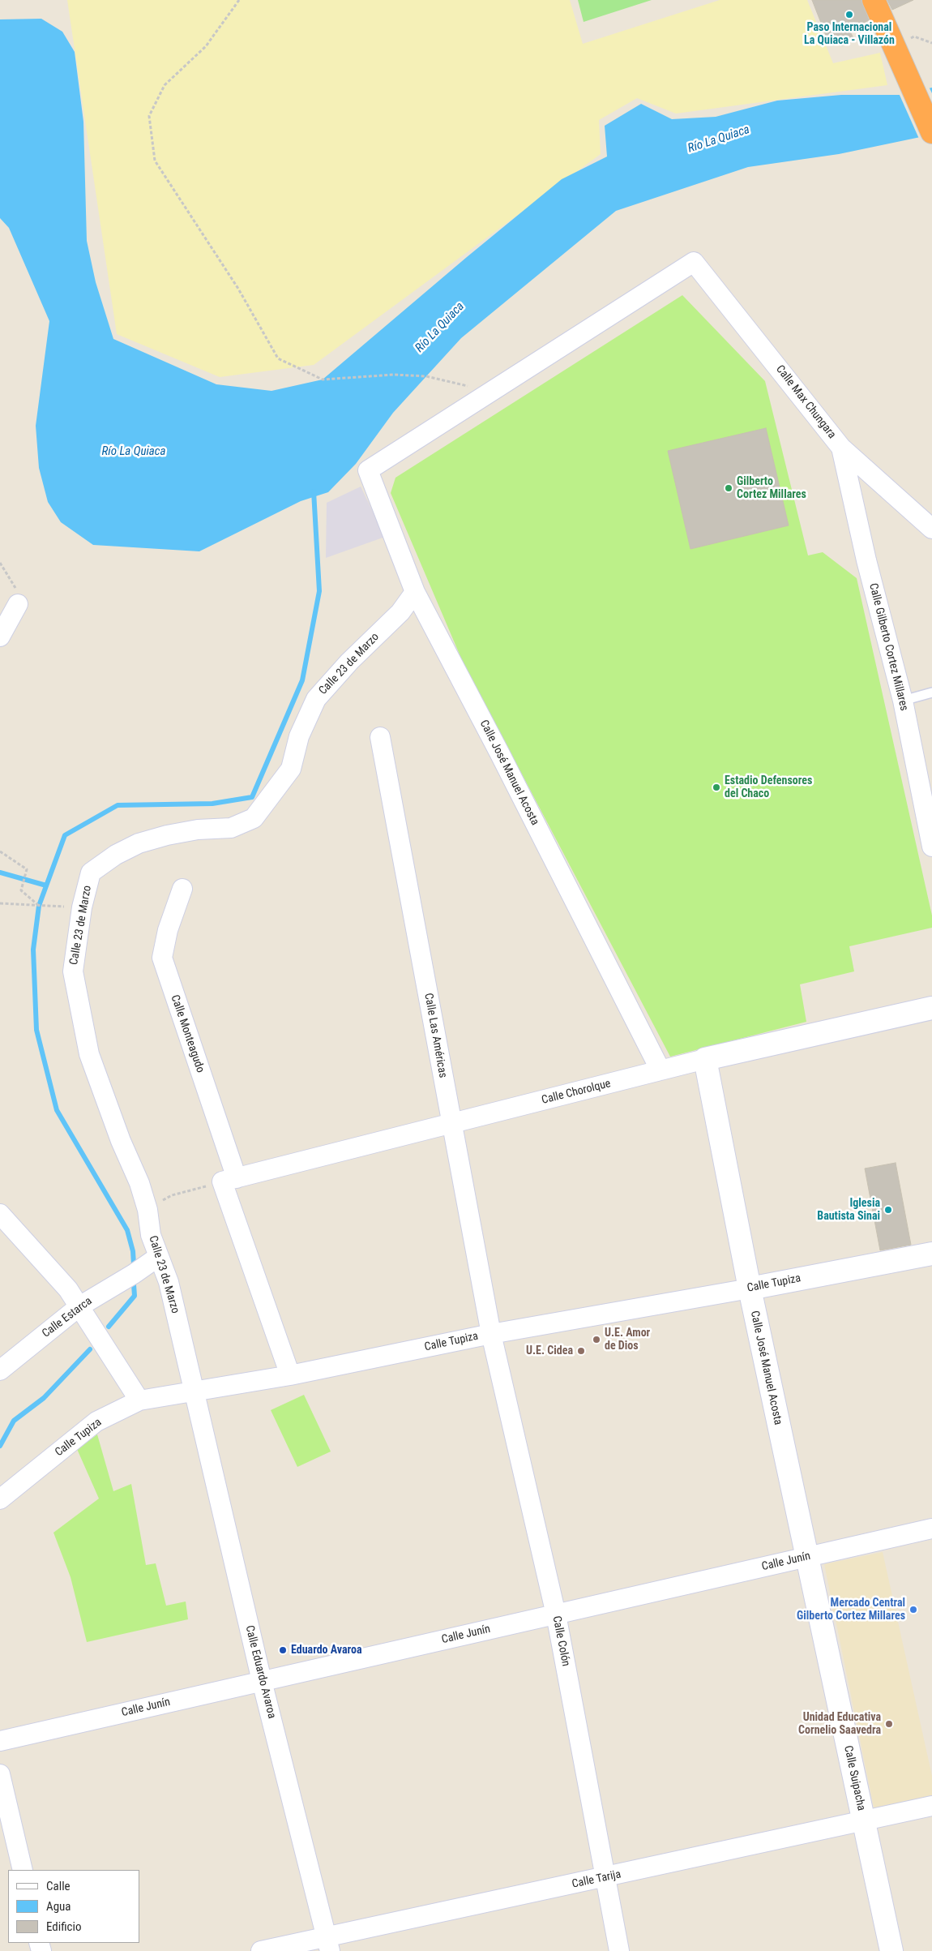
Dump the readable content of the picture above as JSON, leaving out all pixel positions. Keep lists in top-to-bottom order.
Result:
{
  "streets": {
    "street": [
      "Calle Max Chungara",
      "Calle Gilberto Cortez Millares",
      "Calle 23 de Marzo",
      "Calle José Manuel Acosta",
      "Calle Monteagudo",
      "Calle Las Américas",
      "Calle Chorolque",
      "Calle Tupiza",
      "Calle Estarca",
      "Calle Junín",
      "Calle Colón",
      "Calle Eduardo Avaroa",
      "Calle Suipacha",
      "Calle Tarija"
    ]
  },
  "crossings": [
    ["Calle Max Chungara", "Calle Gilberto Cortez Millares"],
    ["Calle Max Chungara", "Calle José Manuel Acosta"],
    ["Calle 23 de Marzo", "Calle José Manuel Acosta"],
    ["Calle 23 de Marzo", "Calle Tupiza"],
    ["Calle 23 de Marzo", "Calle Estarca"],
    ["Calle 23 de Marzo", "Calle Eduardo Avaroa"],
    ["Calle José Manuel Acosta", "Calle Chorolque"],
    ["Calle José Manuel Acosta", "Calle Tupiza"],
    ["Calle José Manuel Acosta", "Calle Junín"],
    ["Calle José Manuel Acosta", "Calle Suipacha"],
    ["Calle Monteagudo", "Calle Chorolque"],
    ["Calle Monteagudo", "Calle Tupiza"],
    ["Calle Las Américas", "Calle Chorolque"],
    ["Calle Las Américas", "Calle Tupiza"],
    ["Calle Las Américas", "Calle Colón"],
    ["Calle Tupiza", "Calle Colón"],
    ["Calle Tupiza", "Calle Eduardo Avaroa"],
    ["Calle Junín", "Calle Colón"],
    ["Calle Junín", "Calle Eduardo Avaroa"],
    ["Calle Junín", "Calle Suipacha"],
    ["Calle Colón", "Calle Tarija"],
    ["Calle Eduardo Avaroa", "Calle Tarija"],
    ["Calle Suipacha", "Calle Tarija"]
  ],
  "water": ["Río La Quiaca"],
  "places": [
    "Paso Internacional La Quiaca - Villazón",
    "Gilberto Cortez Millares",
    "Estadio Defensores del Chaco",
    "Iglesia Bautista Sinai",
    "U.E. Amor de Dios",
    "U.E. Cidea",
    "Mercado Central Gilberto Cortez Millares",
    "Eduardo Avaroa",
    "Unidad Educativa Cornelio Saavedra"
  ],
  "legend": ["Calle", "Agua", "Edificio"]
}
